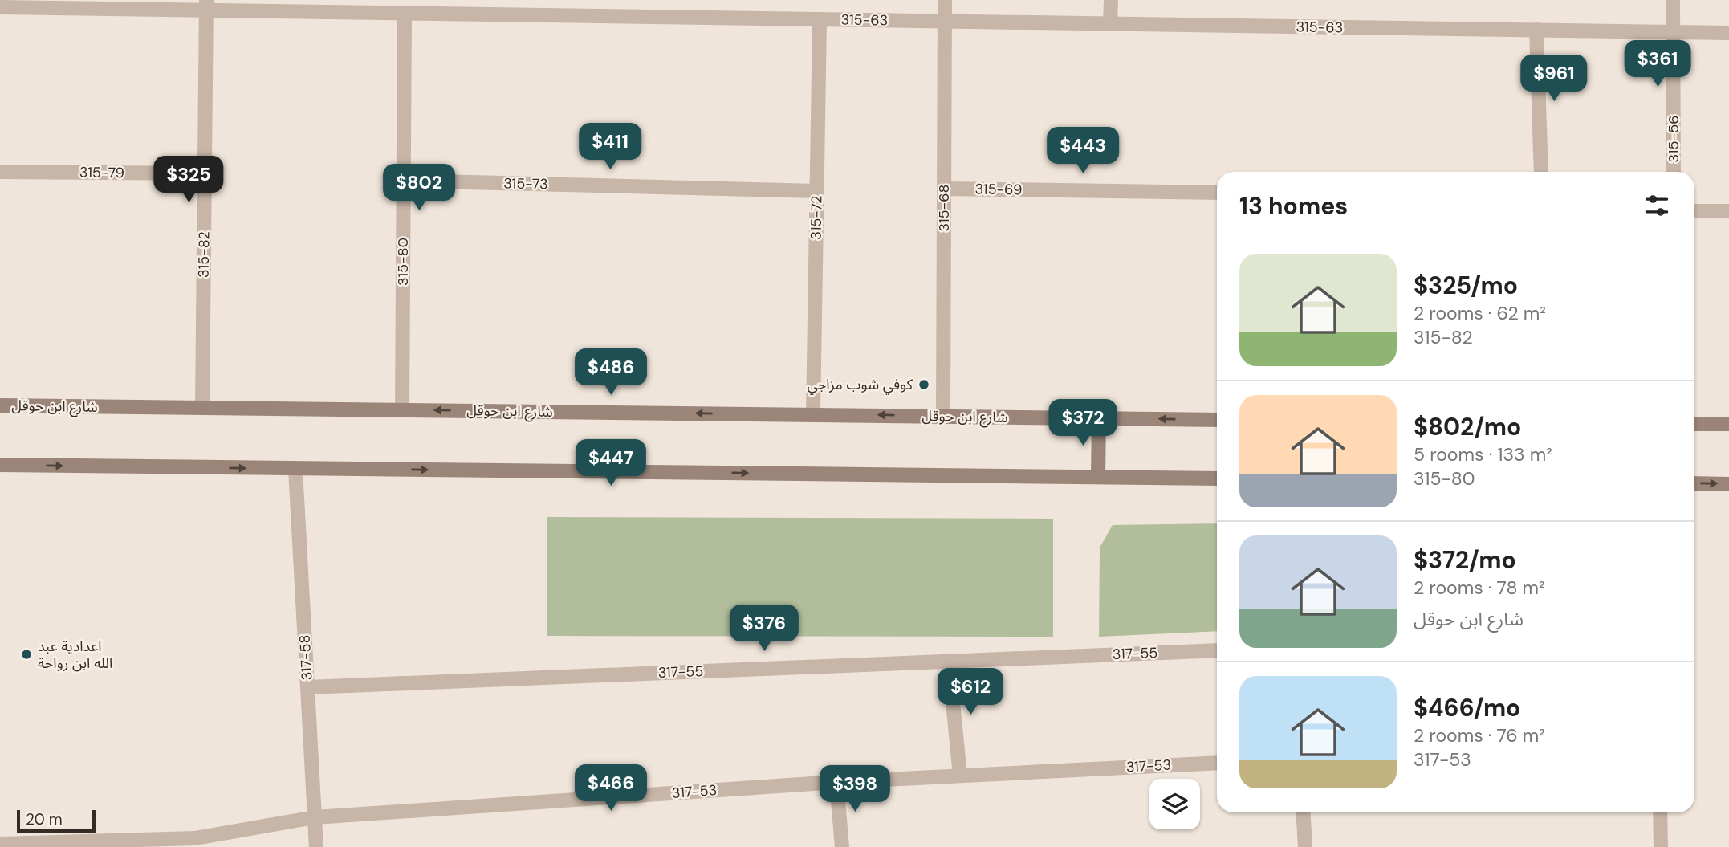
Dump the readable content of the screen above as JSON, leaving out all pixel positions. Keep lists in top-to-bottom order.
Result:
{
  "streets": {
    "street": [
      "315-63",
      "315-56",
      "315-79",
      "315-73",
      "315-69",
      "315-68",
      "315-72",
      "315-82",
      "315-80",
      "شارع ابن حوقل",
      "317-55",
      "317-58",
      "317-53"
    ]
  },
  "crossings": [
    ["315-63", "315-56"],
    ["315-63", "315-68"],
    ["315-63", "315-72"],
    ["315-63", "315-82"],
    ["315-63", "315-80"],
    ["315-79", "315-82"],
    ["315-73", "315-72"],
    ["315-73", "315-80"],
    ["315-69", "315-68"],
    ["315-68", "شارع ابن حوقل"],
    ["315-72", "شارع ابن حوقل"],
    ["315-82", "شارع ابن حوقل"],
    ["315-80", "شارع ابن حوقل"],
    ["317-55", "317-58"],
    ["317-58", "317-53"]
  ],
  "places": ["كوفي شوب مزاجي", "اعدادية عبد الله ابن رواحة"],
  "scale_bar": "20 m",
  "page": {
    "price": [
      "$361",
      "$961",
      "$411",
      "$443",
      "$325",
      "$802",
      "$486",
      "$372",
      "$447",
      "$376",
      "$612",
      "$466",
      "$398"
    ],
    "heading": "13 homes",
    "list": [
      {
        "name": "$325/mo",
        "note": "2 rooms · 62 m² · 315-82"
      },
      {
        "name": "$802/mo",
        "note": "5 rooms · 133 m² · 315-80"
      },
      {
        "name": "$372/mo",
        "note": "2 rooms · 78 m² · شارع ابن حوقل"
      },
      {
        "name": "$466/mo",
        "note": "2 rooms · 76 m² · 317-53"
      }
    ],
    "scale": "20 m"
  }
}
